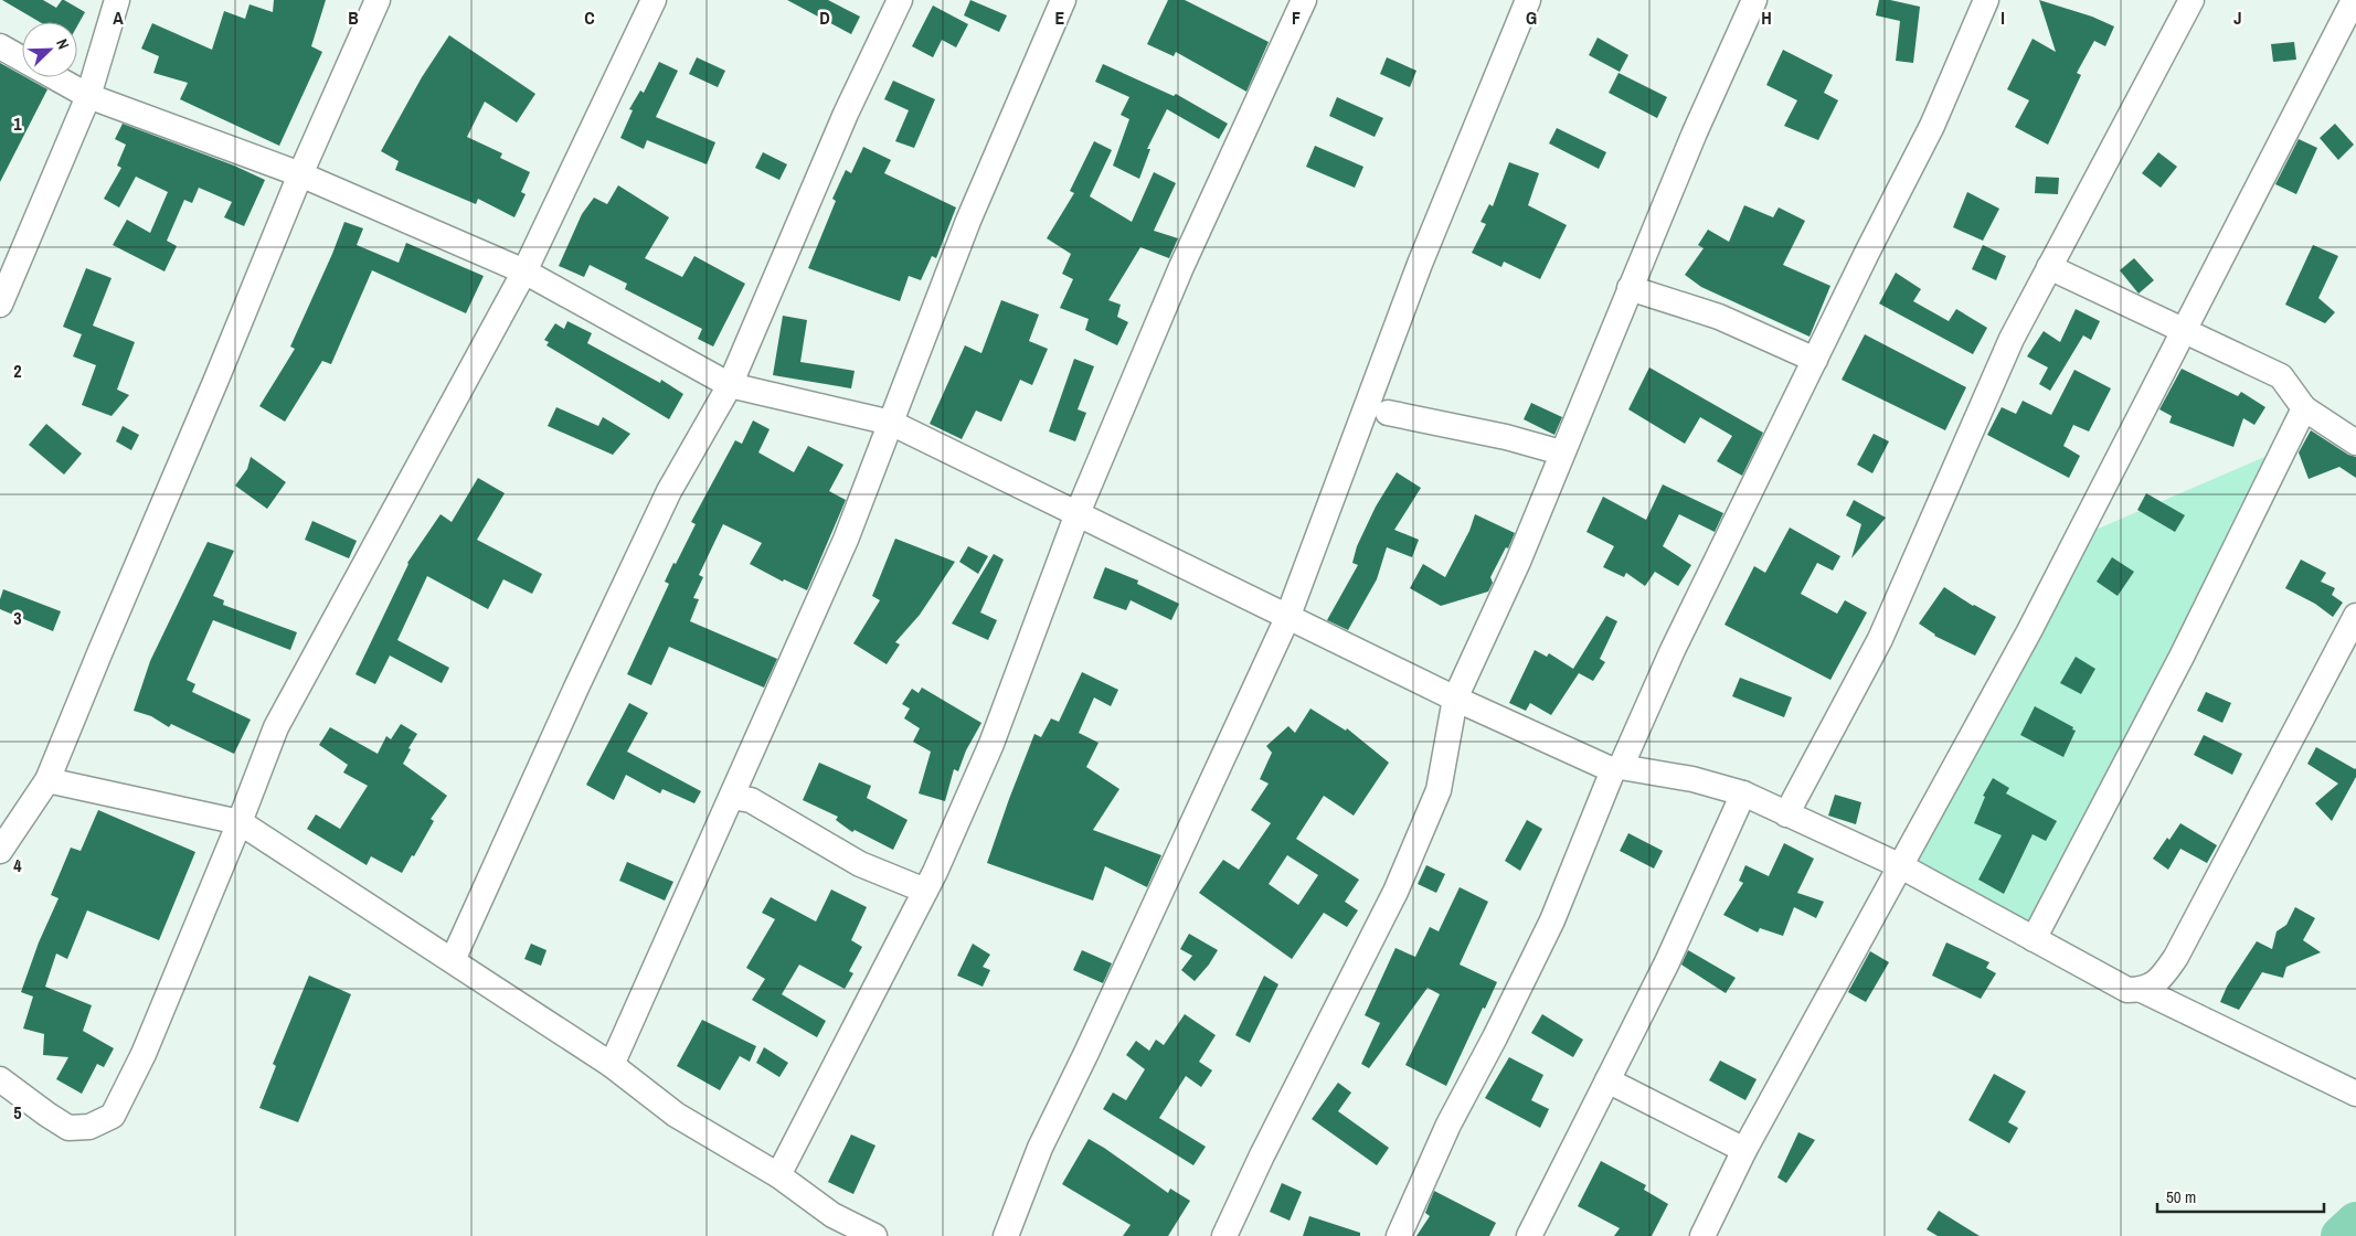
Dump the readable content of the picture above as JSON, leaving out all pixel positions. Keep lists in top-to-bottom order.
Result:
{
  "scale_bar": "50 m",
  "north": "top right",
  "grid": {
    "columns": [
      "A",
      "B",
      "C",
      "D",
      "E",
      "F",
      "G",
      "H",
      "I",
      "J"
    ],
    "rows": [
      "1",
      "2",
      "3",
      "4",
      "5"
    ]
  }
}
